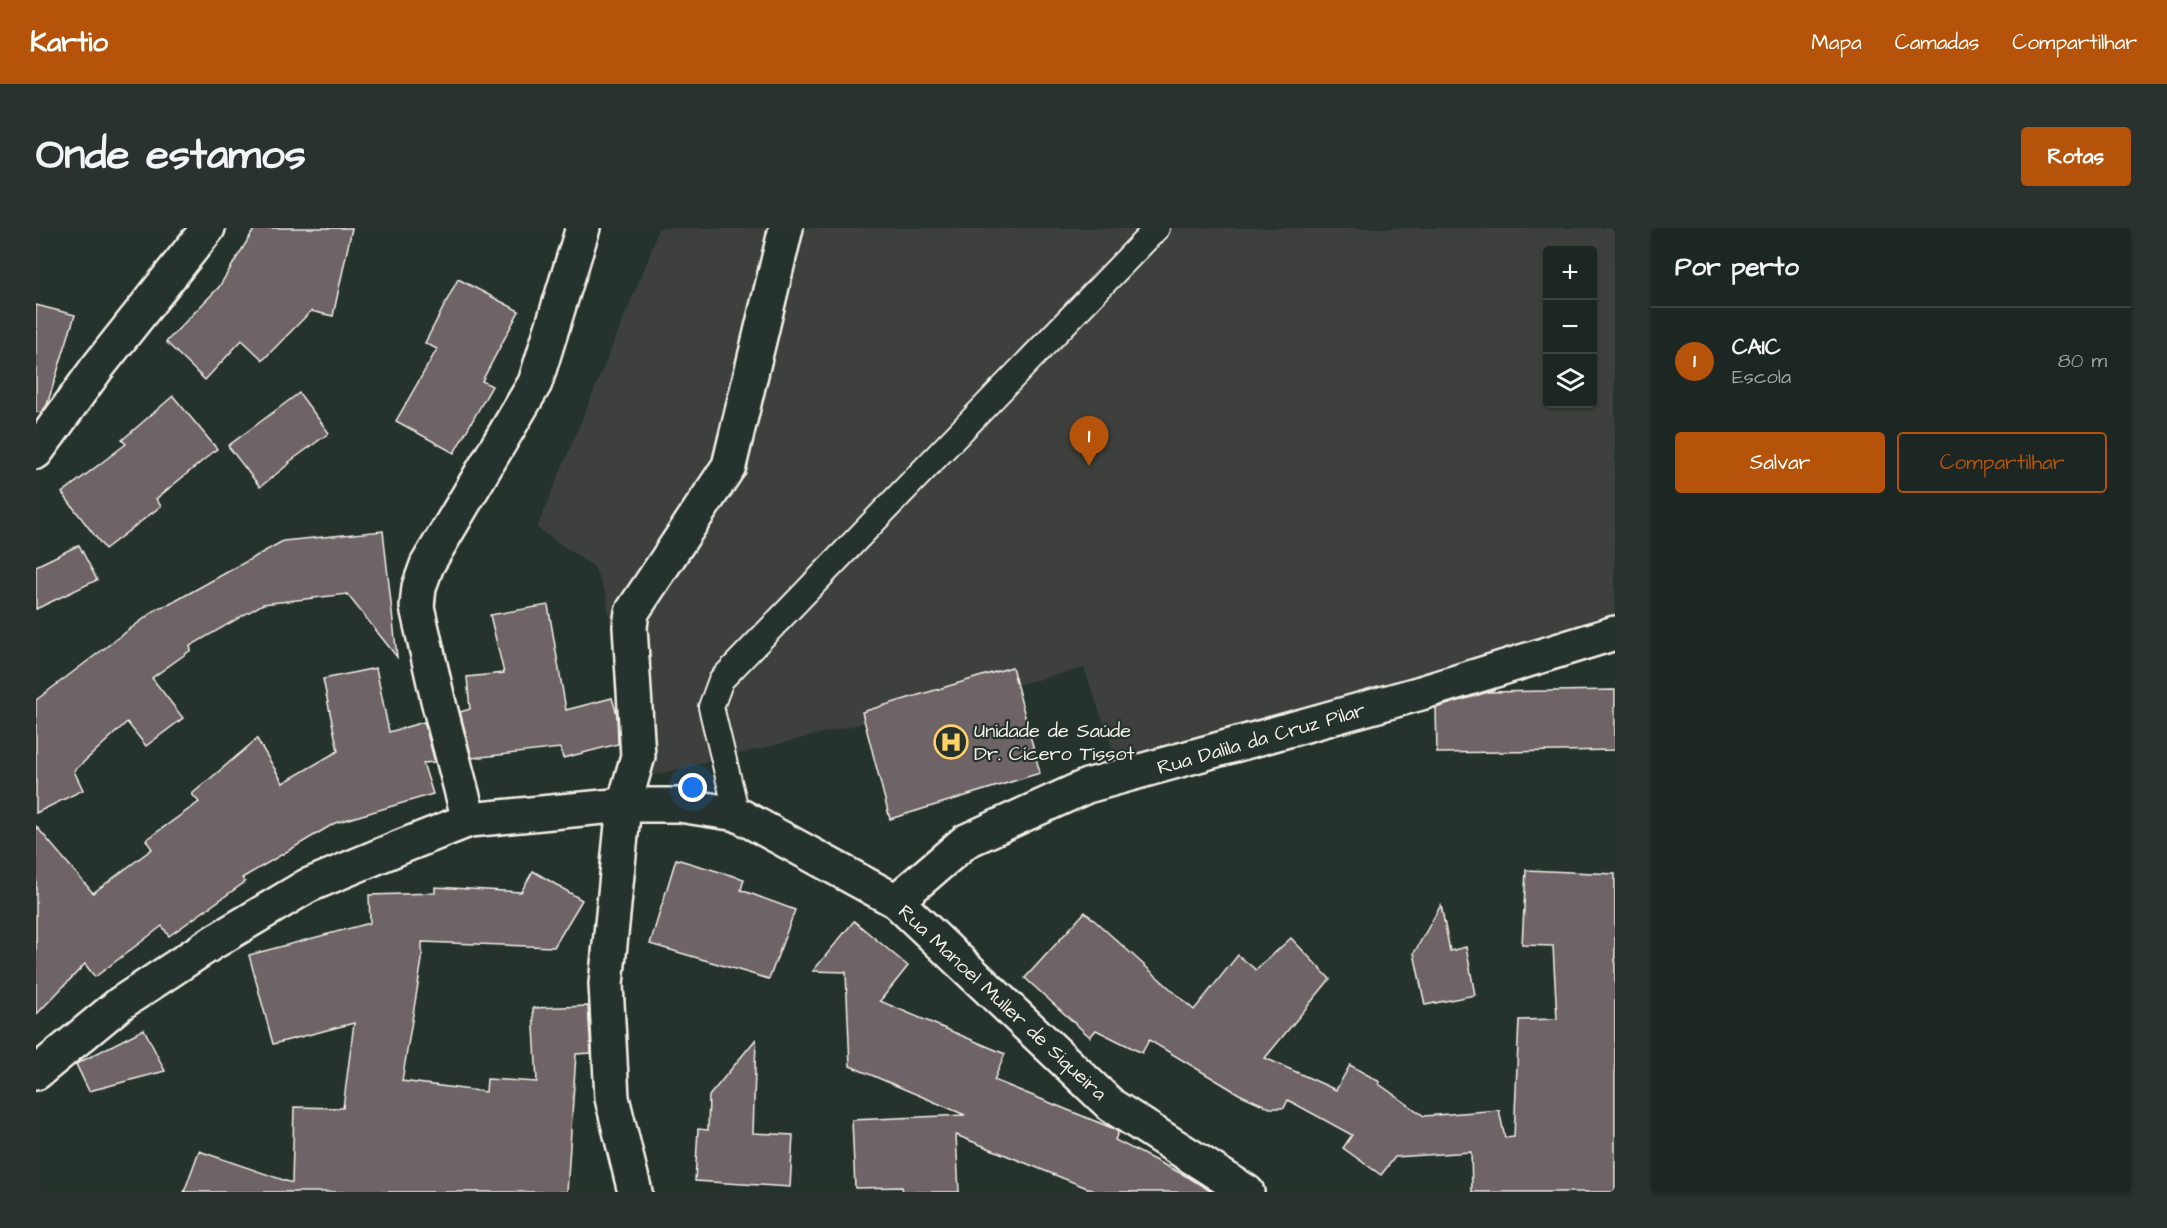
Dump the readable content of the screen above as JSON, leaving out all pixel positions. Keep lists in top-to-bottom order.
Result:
{
  "streets": {
    "street": ["Rua Dalila da Cruz Pilar", "Rua Manoel Muller de Siqueira"]
  },
  "crossings": [
    ["Rua Dalila da Cruz Pilar", "Rua Manoel Muller de Siqueira"]
  ],
  "places": {
    "hospital": ["Unidade de Saúde Dr. Cícero Tissot"]
  },
  "page": {
    "header": "Kartio",
    "nav": ["Mapa", "Camadas", "Compartilhar"],
    "title": "Onde estamos",
    "buttons": [
      "Rotas",
      ["Salvar", "Compartilhar"]
    ],
    "heading": "Por perto",
    "map_buttons": ["+", "−"],
    "list": [
      {
        "mark": "1",
        "name": "CAIC",
        "note": "Escola",
        "value": "80 m"
      }
    ],
    "pins": "1"
  }
}
